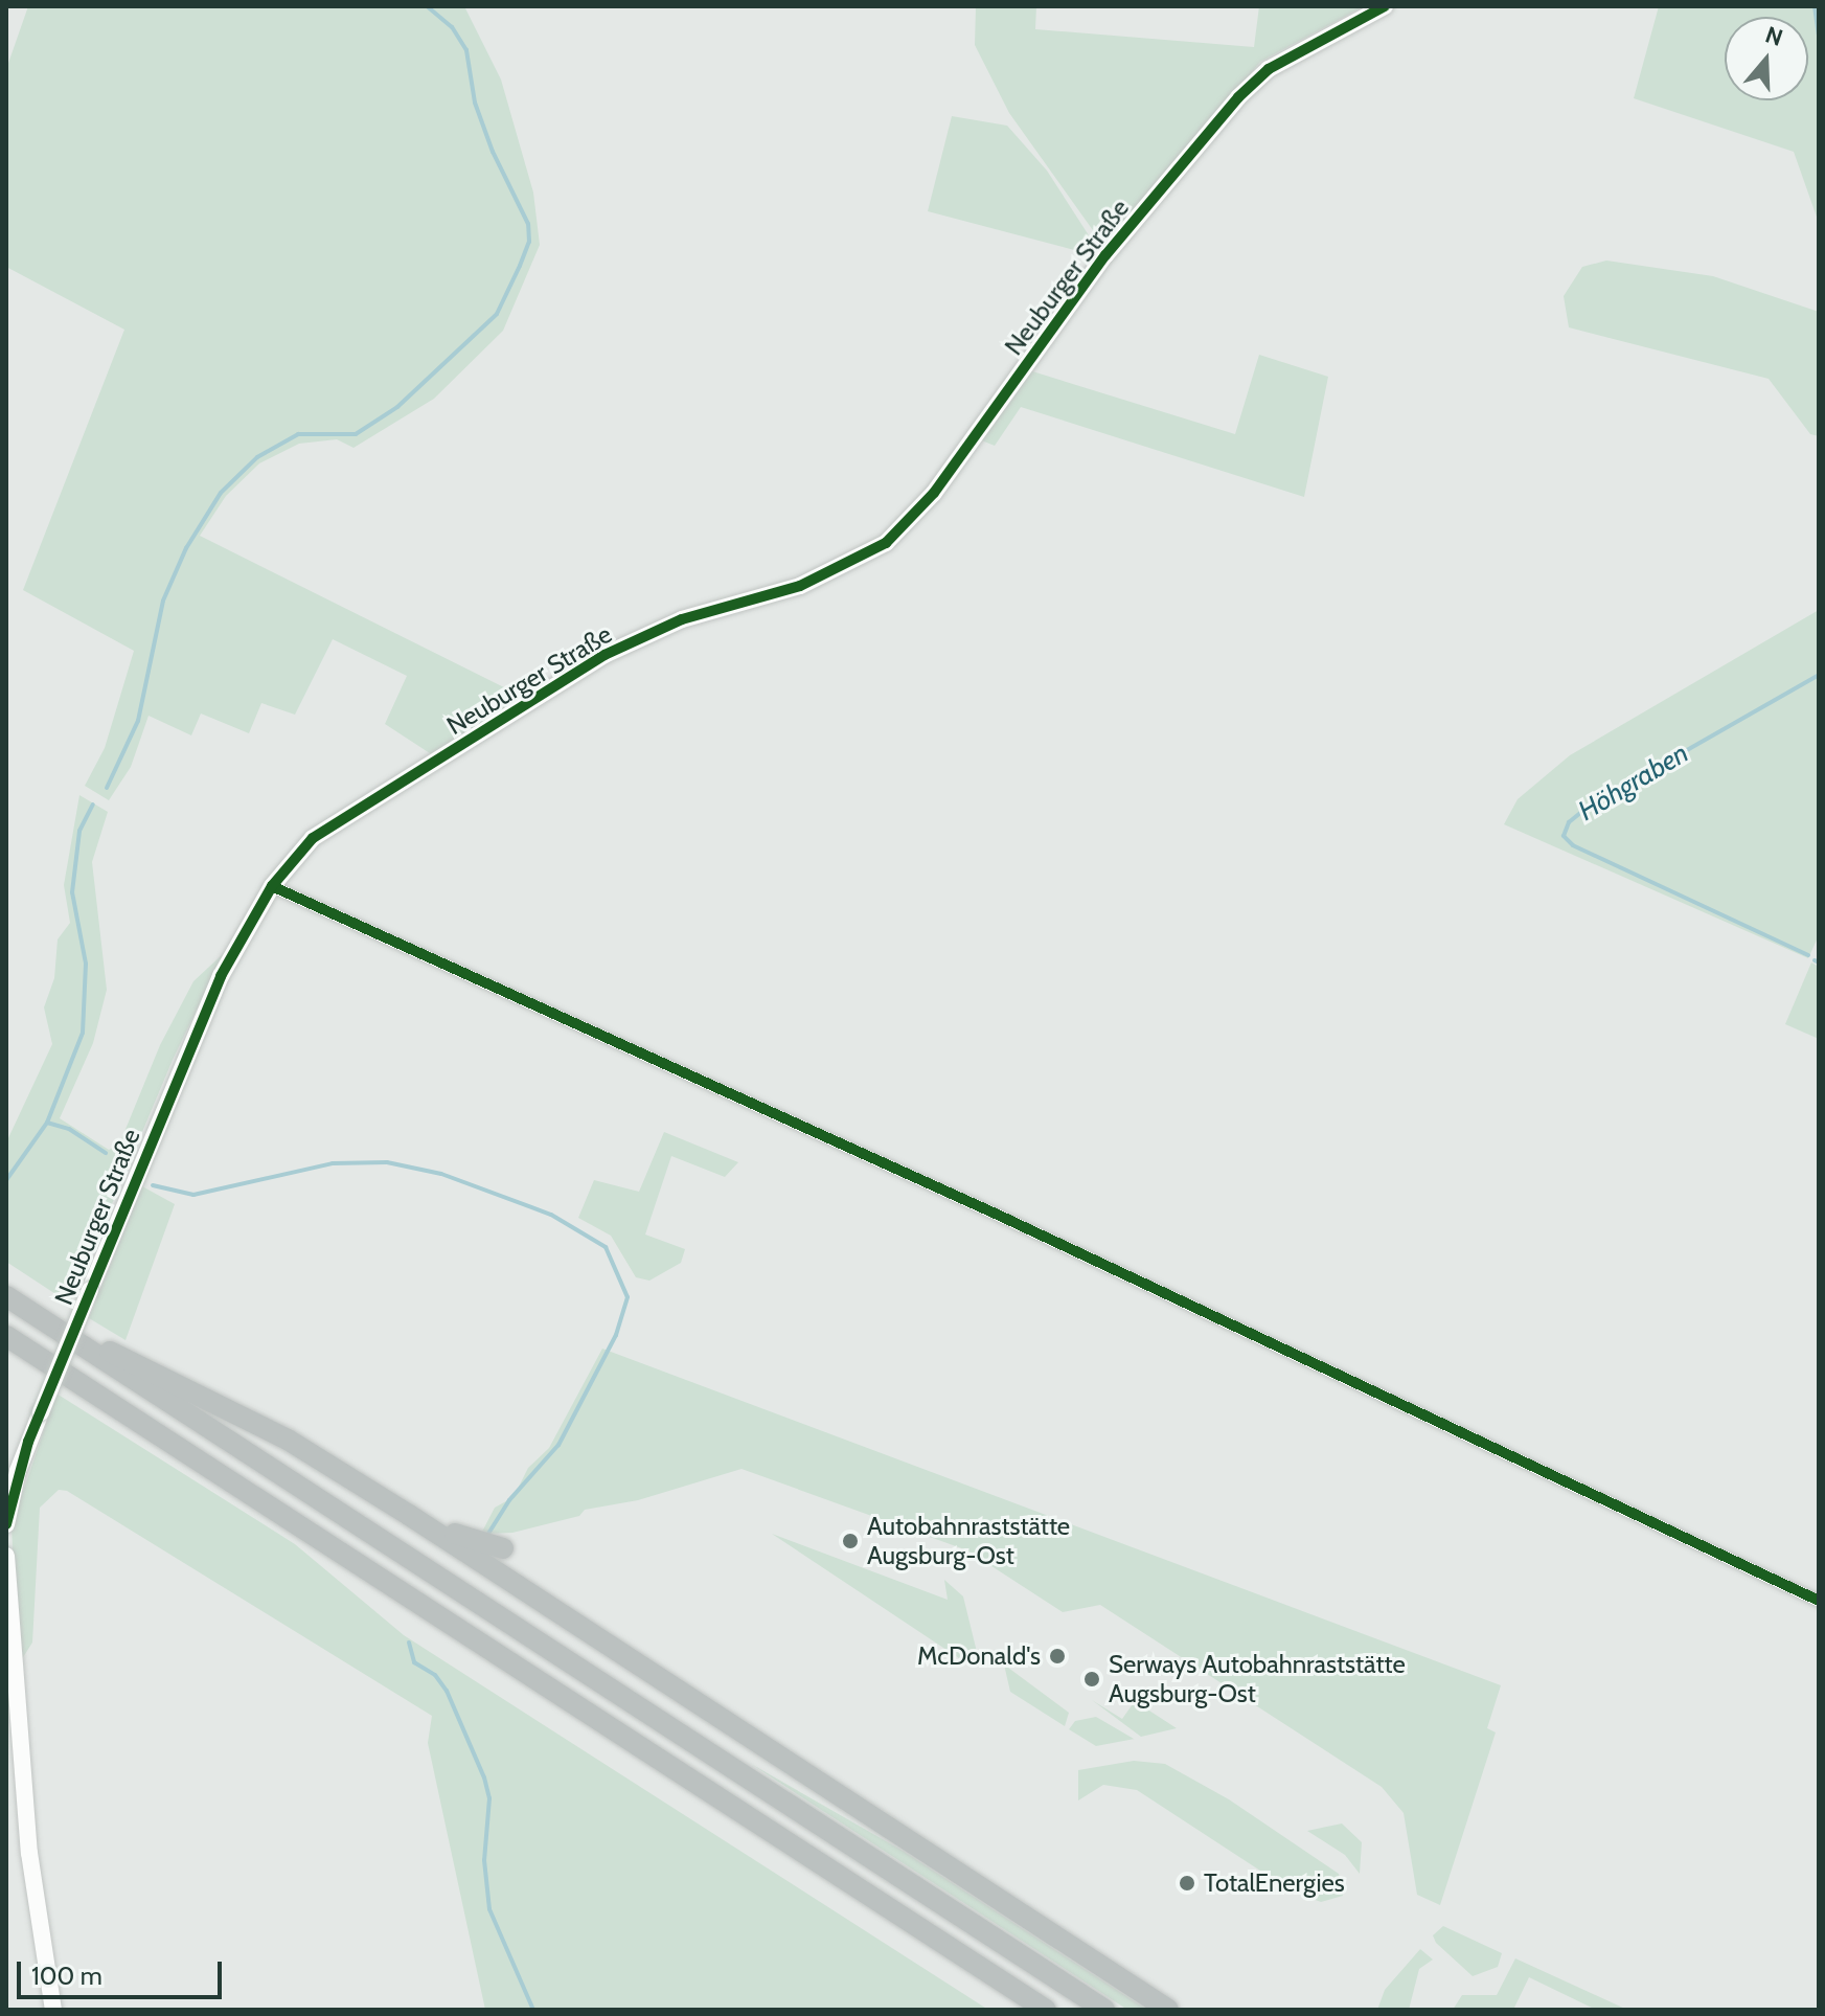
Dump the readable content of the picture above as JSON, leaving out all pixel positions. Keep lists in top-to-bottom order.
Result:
{
  "streets": {
    "street": ["Neuburger Straße"]
  },
  "water": ["Höhgraben"],
  "places": [
    "Autobahnraststätte Augsburg-Ost",
    "McDonald's",
    "Serways Autobahnraststätte Augsburg-Ost",
    "TotalEnergies"
  ],
  "scale_bar": "100 m",
  "north": "top"
}
